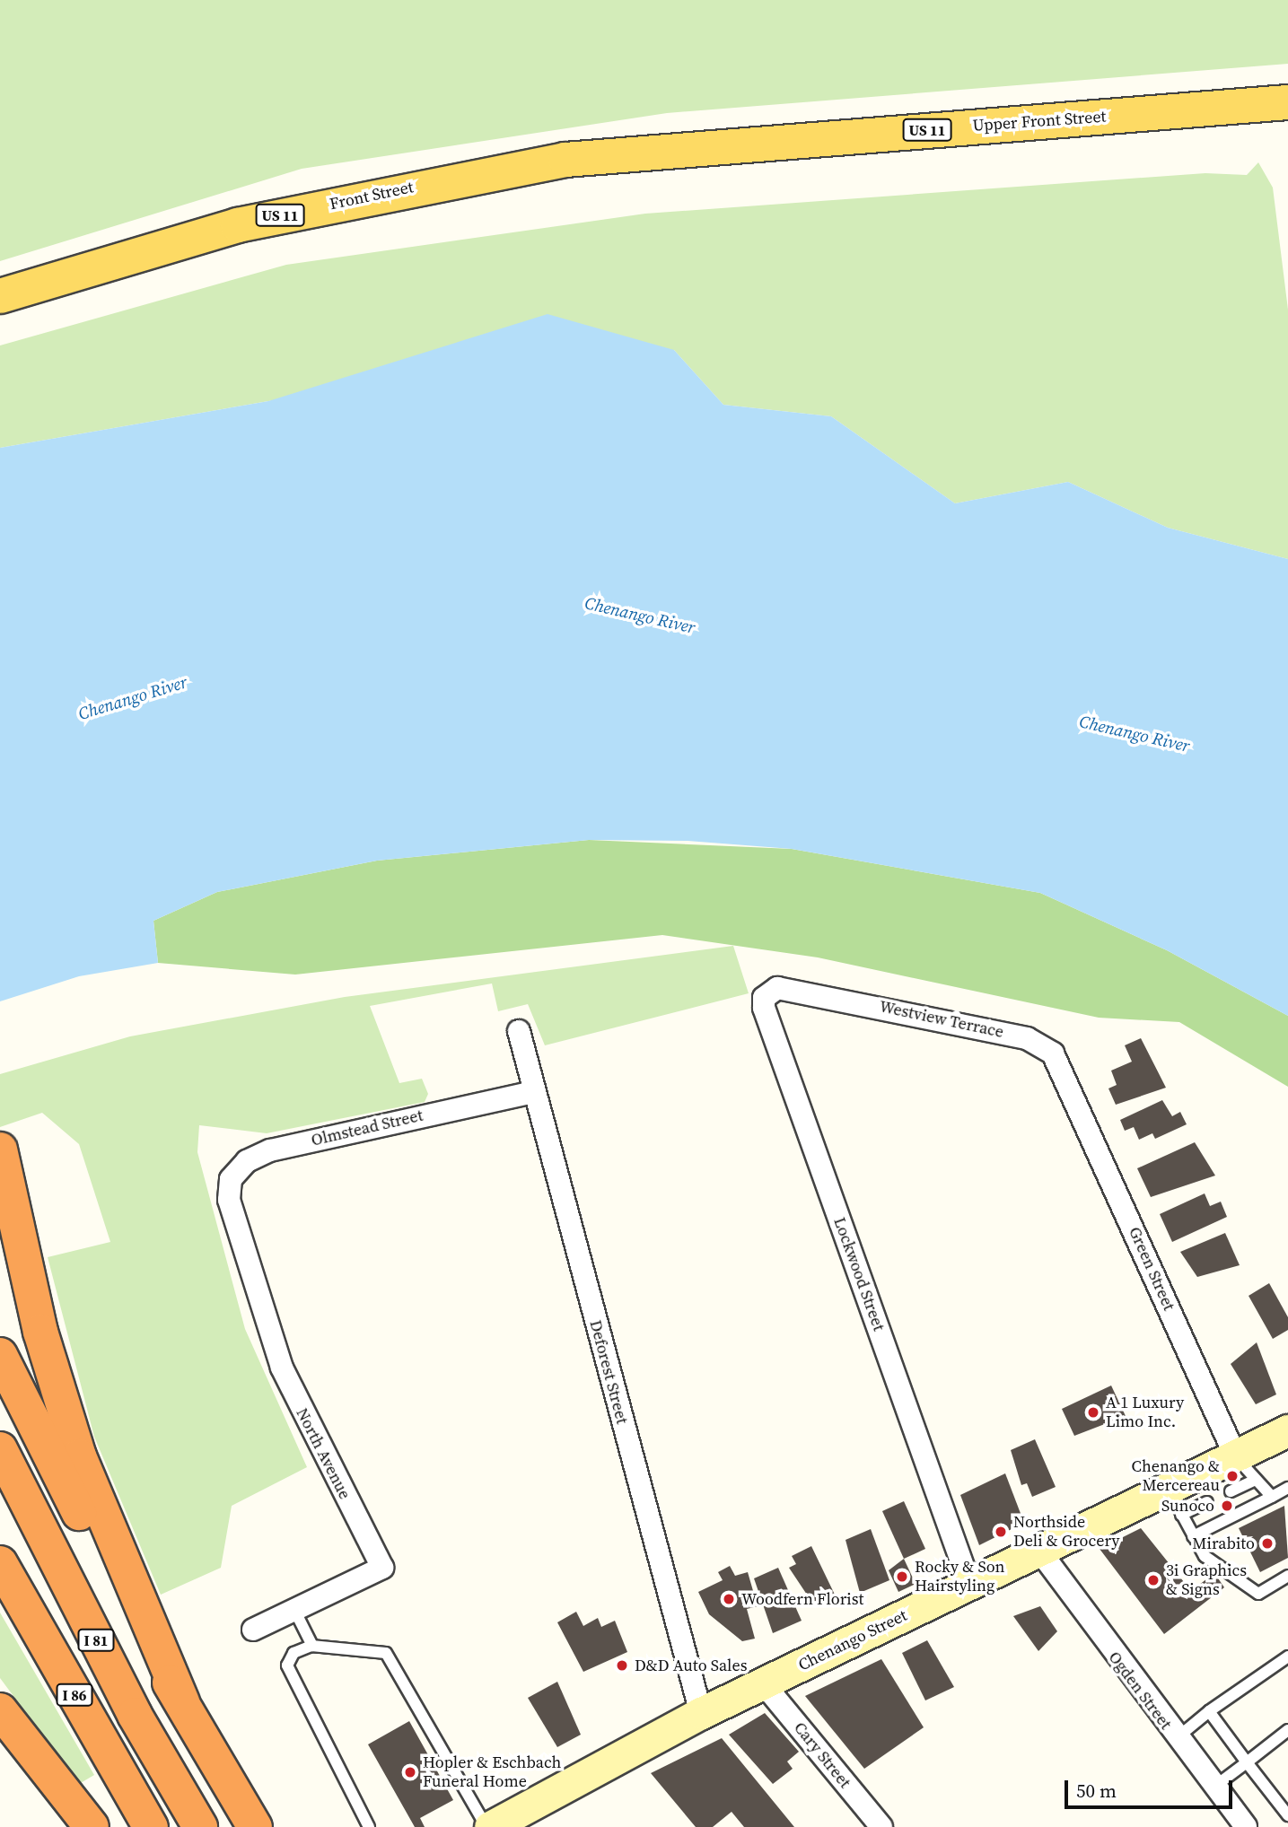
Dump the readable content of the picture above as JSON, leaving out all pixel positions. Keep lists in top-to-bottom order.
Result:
{
  "streets": {
    "highway": ["I 81", "I 86"],
    "main road": ["Upper Front Street", "US 11", "Front Street"],
    "street": [
      "Westview Terrace",
      "Olmstead Street",
      "Green Street",
      "Lockwood Street",
      "Deforest Street",
      "North Avenue",
      "Chenango Street",
      "Ogden Street",
      "Cary Street"
    ]
  },
  "crossings": [
    ["Upper Front Street", "Front Street"],
    ["Westview Terrace", "Green Street"],
    ["Westview Terrace", "Lockwood Street"],
    ["Olmstead Street", "Deforest Street"],
    ["Olmstead Street", "North Avenue"],
    ["Green Street", "Chenango Street"],
    ["Lockwood Street", "Chenango Street"],
    ["Deforest Street", "Chenango Street"],
    ["Chenango Street", "Ogden Street"],
    ["Chenango Street", "Cary Street"]
  ],
  "water": ["Chenango River"],
  "places": [
    "A 1 Luxury Limo Inc.",
    "Chenango & Mercereau",
    "Sunoco",
    "Northside Deli & Grocery",
    "Mirabito",
    "Rocky & Son Hairstyling",
    "3i Graphics & Signs",
    "Woodfern Florist",
    "D&D Auto Sales",
    "Hopler & Eschbach Funeral Home"
  ],
  "scale_bar": "50 m"
}
